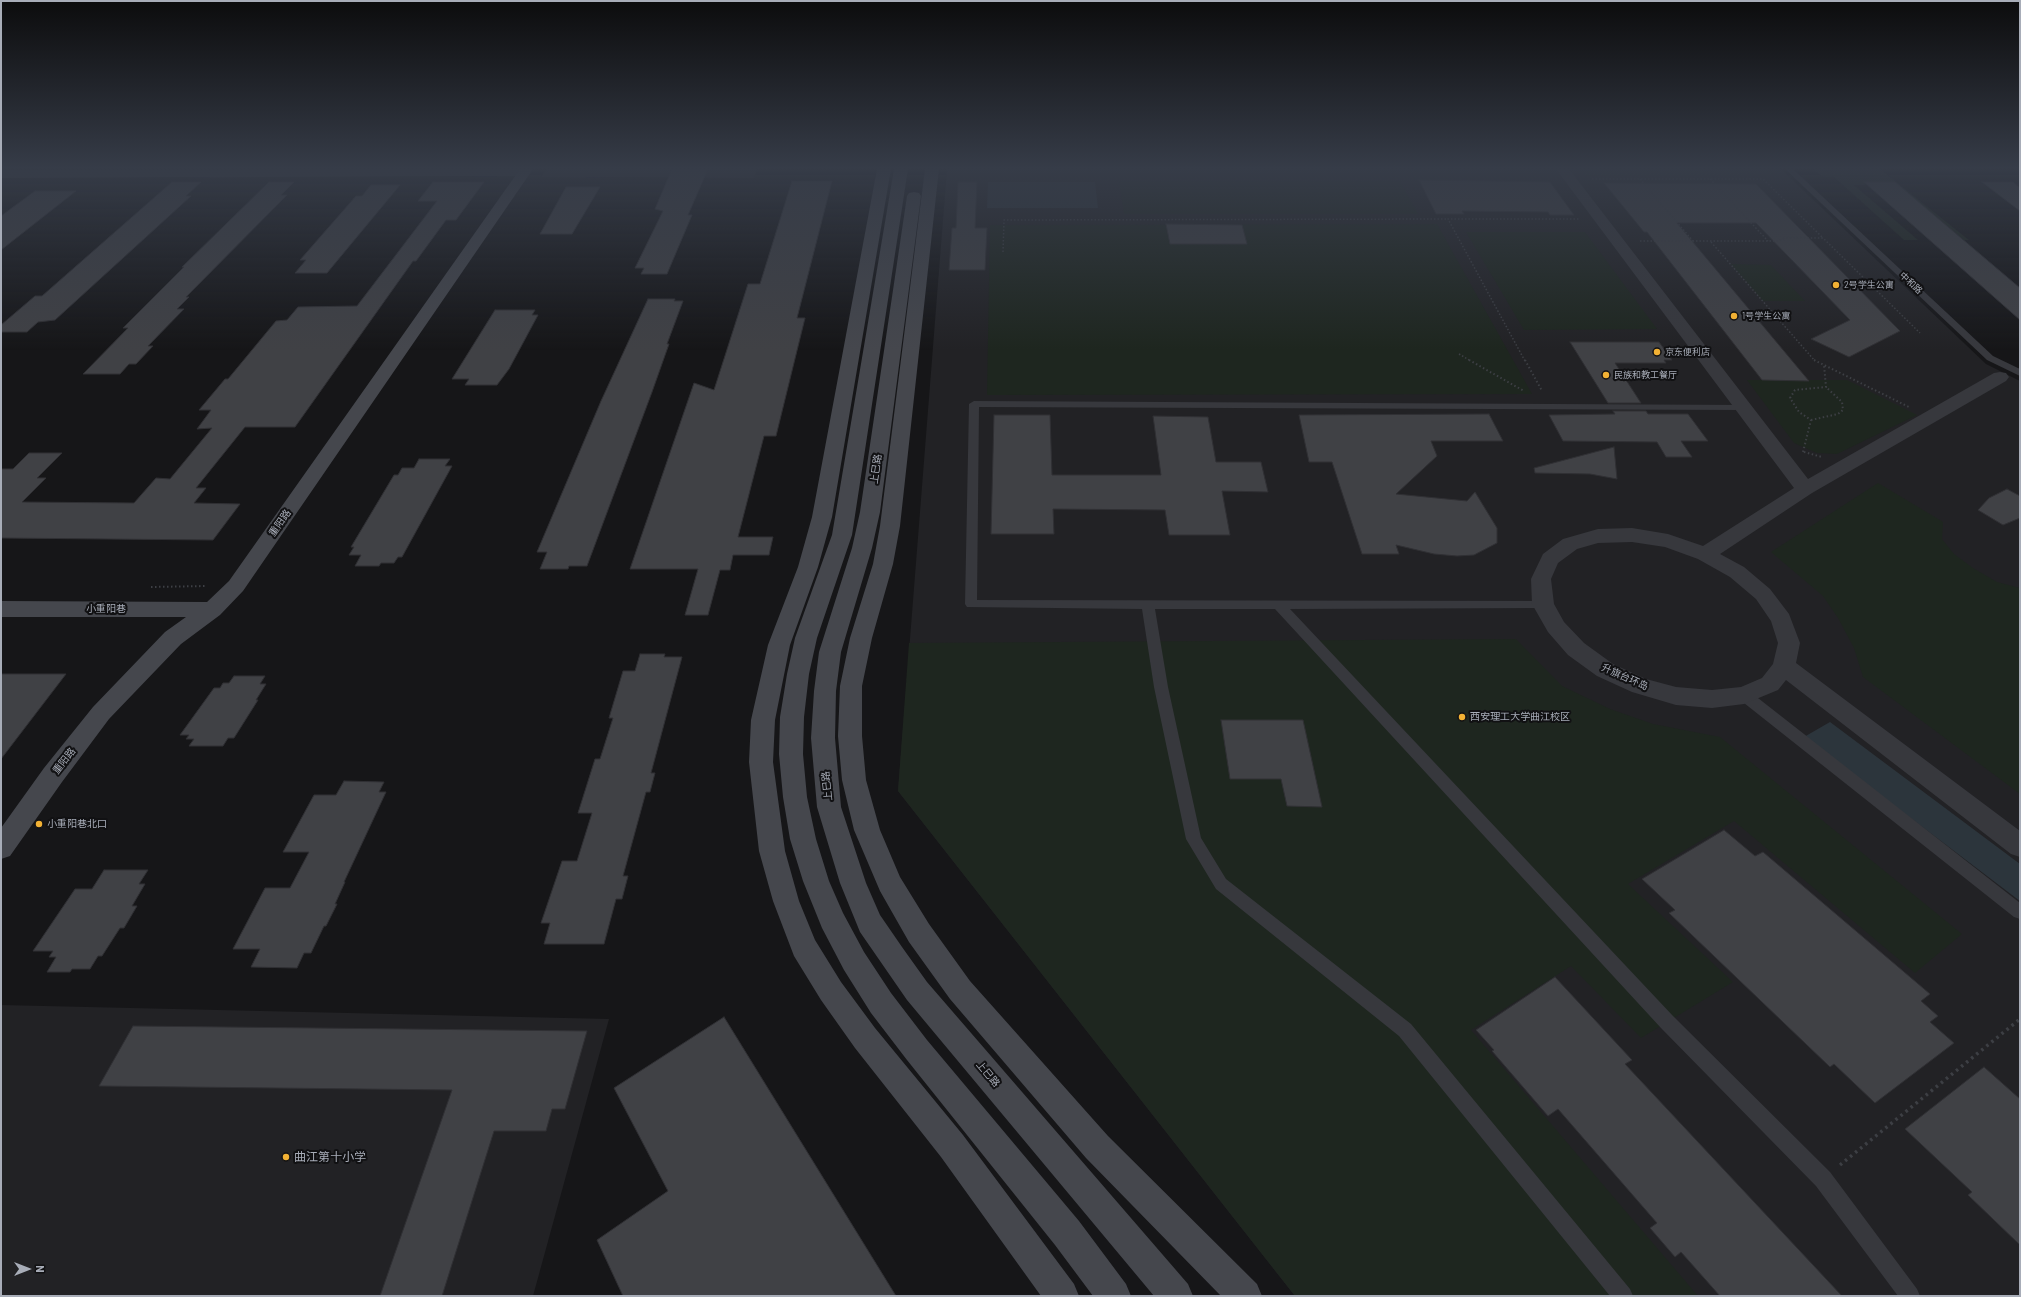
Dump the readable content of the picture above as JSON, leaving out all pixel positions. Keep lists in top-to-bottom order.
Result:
{
  "streets": {
    "street": [
      "上巳路",
      "重阳路",
      "小重阳巷",
      "升旗台环岛"
    ],
    "lane": ["中和路"]
  },
  "crossings": [
    ["重阳路", "小重阳巷"]
  ],
  "places": [
    "2号学生公寓",
    "1号学生公寓",
    "京东便利店",
    "民族和教工餐厅",
    "西安理工大学曲江校区",
    "小重阳巷北口",
    "曲江第十小学"
  ],
  "north": "right"
}
